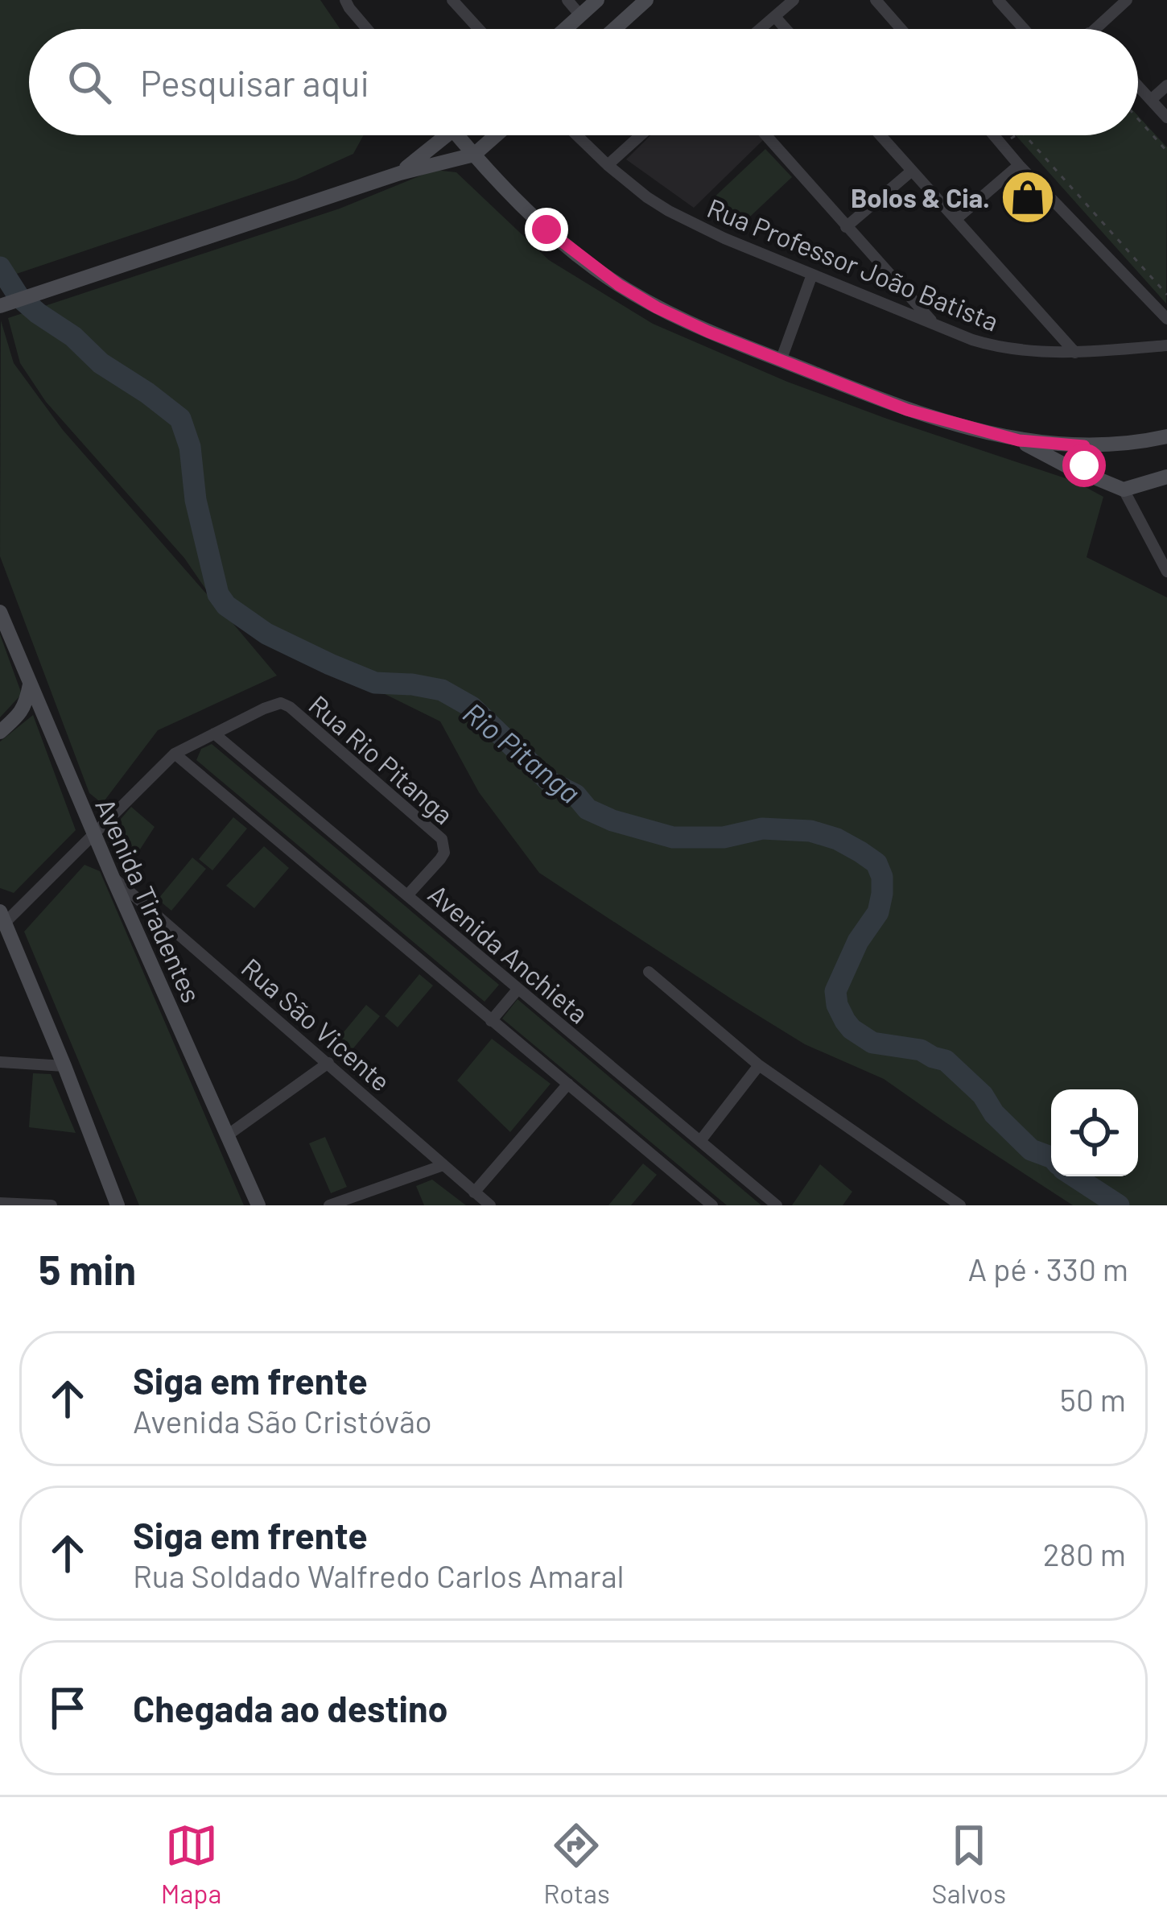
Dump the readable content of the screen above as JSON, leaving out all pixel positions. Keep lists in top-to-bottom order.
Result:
{
  "streets": {
    "street": [
      "Rua Professor João Batista",
      "Rua Rio Pitanga",
      "Avenida Tiradentes",
      "Avenida Anchieta",
      "Rua São Vicente"
    ]
  },
  "crossings": [
    ["Rua Rio Pitanga", "Avenida Anchieta"],
    ["Avenida Tiradentes", "Rua São Vicente"]
  ],
  "water": ["Rio Pitanga"],
  "places": {
    "shop": ["Bolos & Cia."]
  },
  "page": {
    "search": "Pesquisar aqui",
    "heading": ["5 min", "A pé · 330 m"],
    "list": [
      ["Siga em frente", "Avenida São Cristóvão", "50 m"],
      ["Siga em frente", "Rua Soldado Walfredo Carlos Amaral", "280 m"],
      "Chegada ao destino"
    ],
    "nav": ["Mapa", "Rotas", "Salvos"]
  }
}
